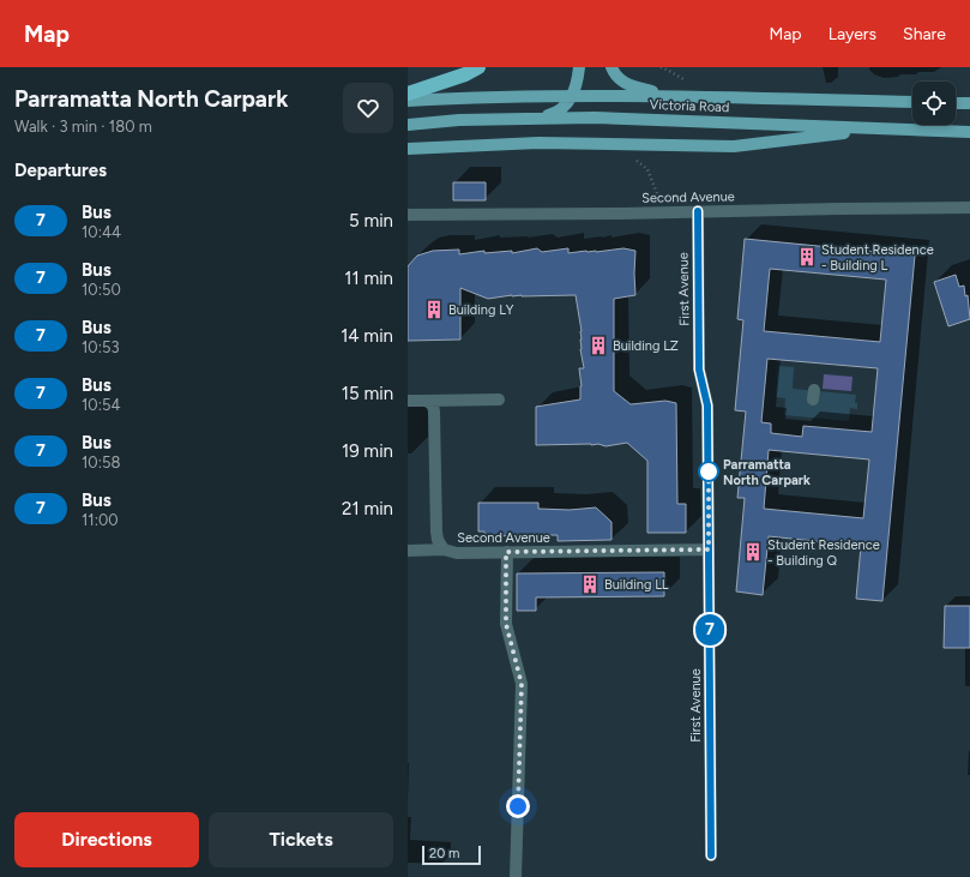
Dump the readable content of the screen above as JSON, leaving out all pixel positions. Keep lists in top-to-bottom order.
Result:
{
  "streets": {
    "main road": ["Victoria Road"],
    "street": ["Second Avenue", "First Avenue"]
  },
  "crossings": [
    ["Second Avenue", "First Avenue"]
  ],
  "places": {
    "building": [
      "Student Residence - Building L",
      "Building LY",
      "Building LZ",
      "Student Residence - Building Q",
      "Building LL"
    ],
    "other": ["Parramatta North Carpark"]
  },
  "lines": ["bus line 7"],
  "scale_bar": "20 m",
  "page": {
    "header": "Map",
    "nav": ["Map", "Layers", "Share"],
    "heading": [
      ["Parramatta North Carpark", "Walk · 3 min · 180 m"],
      "Departures"
    ],
    "on_map": "7",
    "list": [
      {
        "mark": "7",
        "name": "Bus",
        "note": "10:44",
        "value": "5 min"
      },
      {
        "mark": "7",
        "name": "Bus",
        "note": "10:50",
        "value": "11 min"
      },
      {
        "mark": "7",
        "name": "Bus",
        "note": "10:53",
        "value": "14 min"
      },
      {
        "mark": "7",
        "name": "Bus",
        "note": "10:54",
        "value": "15 min"
      },
      {
        "mark": "7",
        "name": "Bus",
        "note": "10:58",
        "value": "19 min"
      },
      {
        "mark": "7",
        "name": "Bus",
        "note": "11:00",
        "value": "21 min"
      }
    ],
    "buttons": ["Directions", "Tickets"],
    "scale": "20 m"
  }
}
